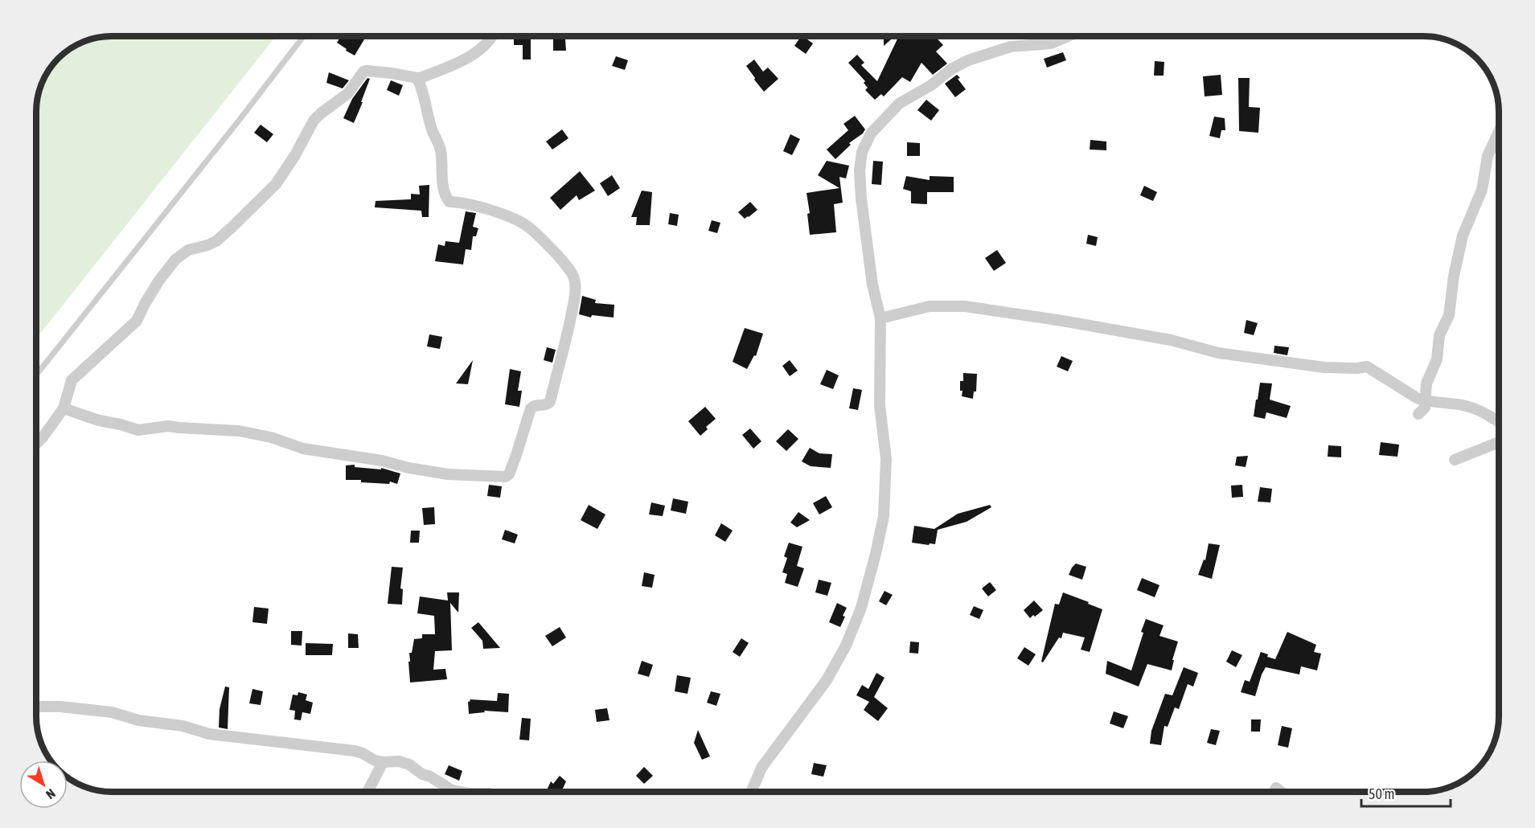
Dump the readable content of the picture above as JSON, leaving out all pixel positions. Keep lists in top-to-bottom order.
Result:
{
  "scale_bar": "50 m",
  "north": "bottom right"
}
